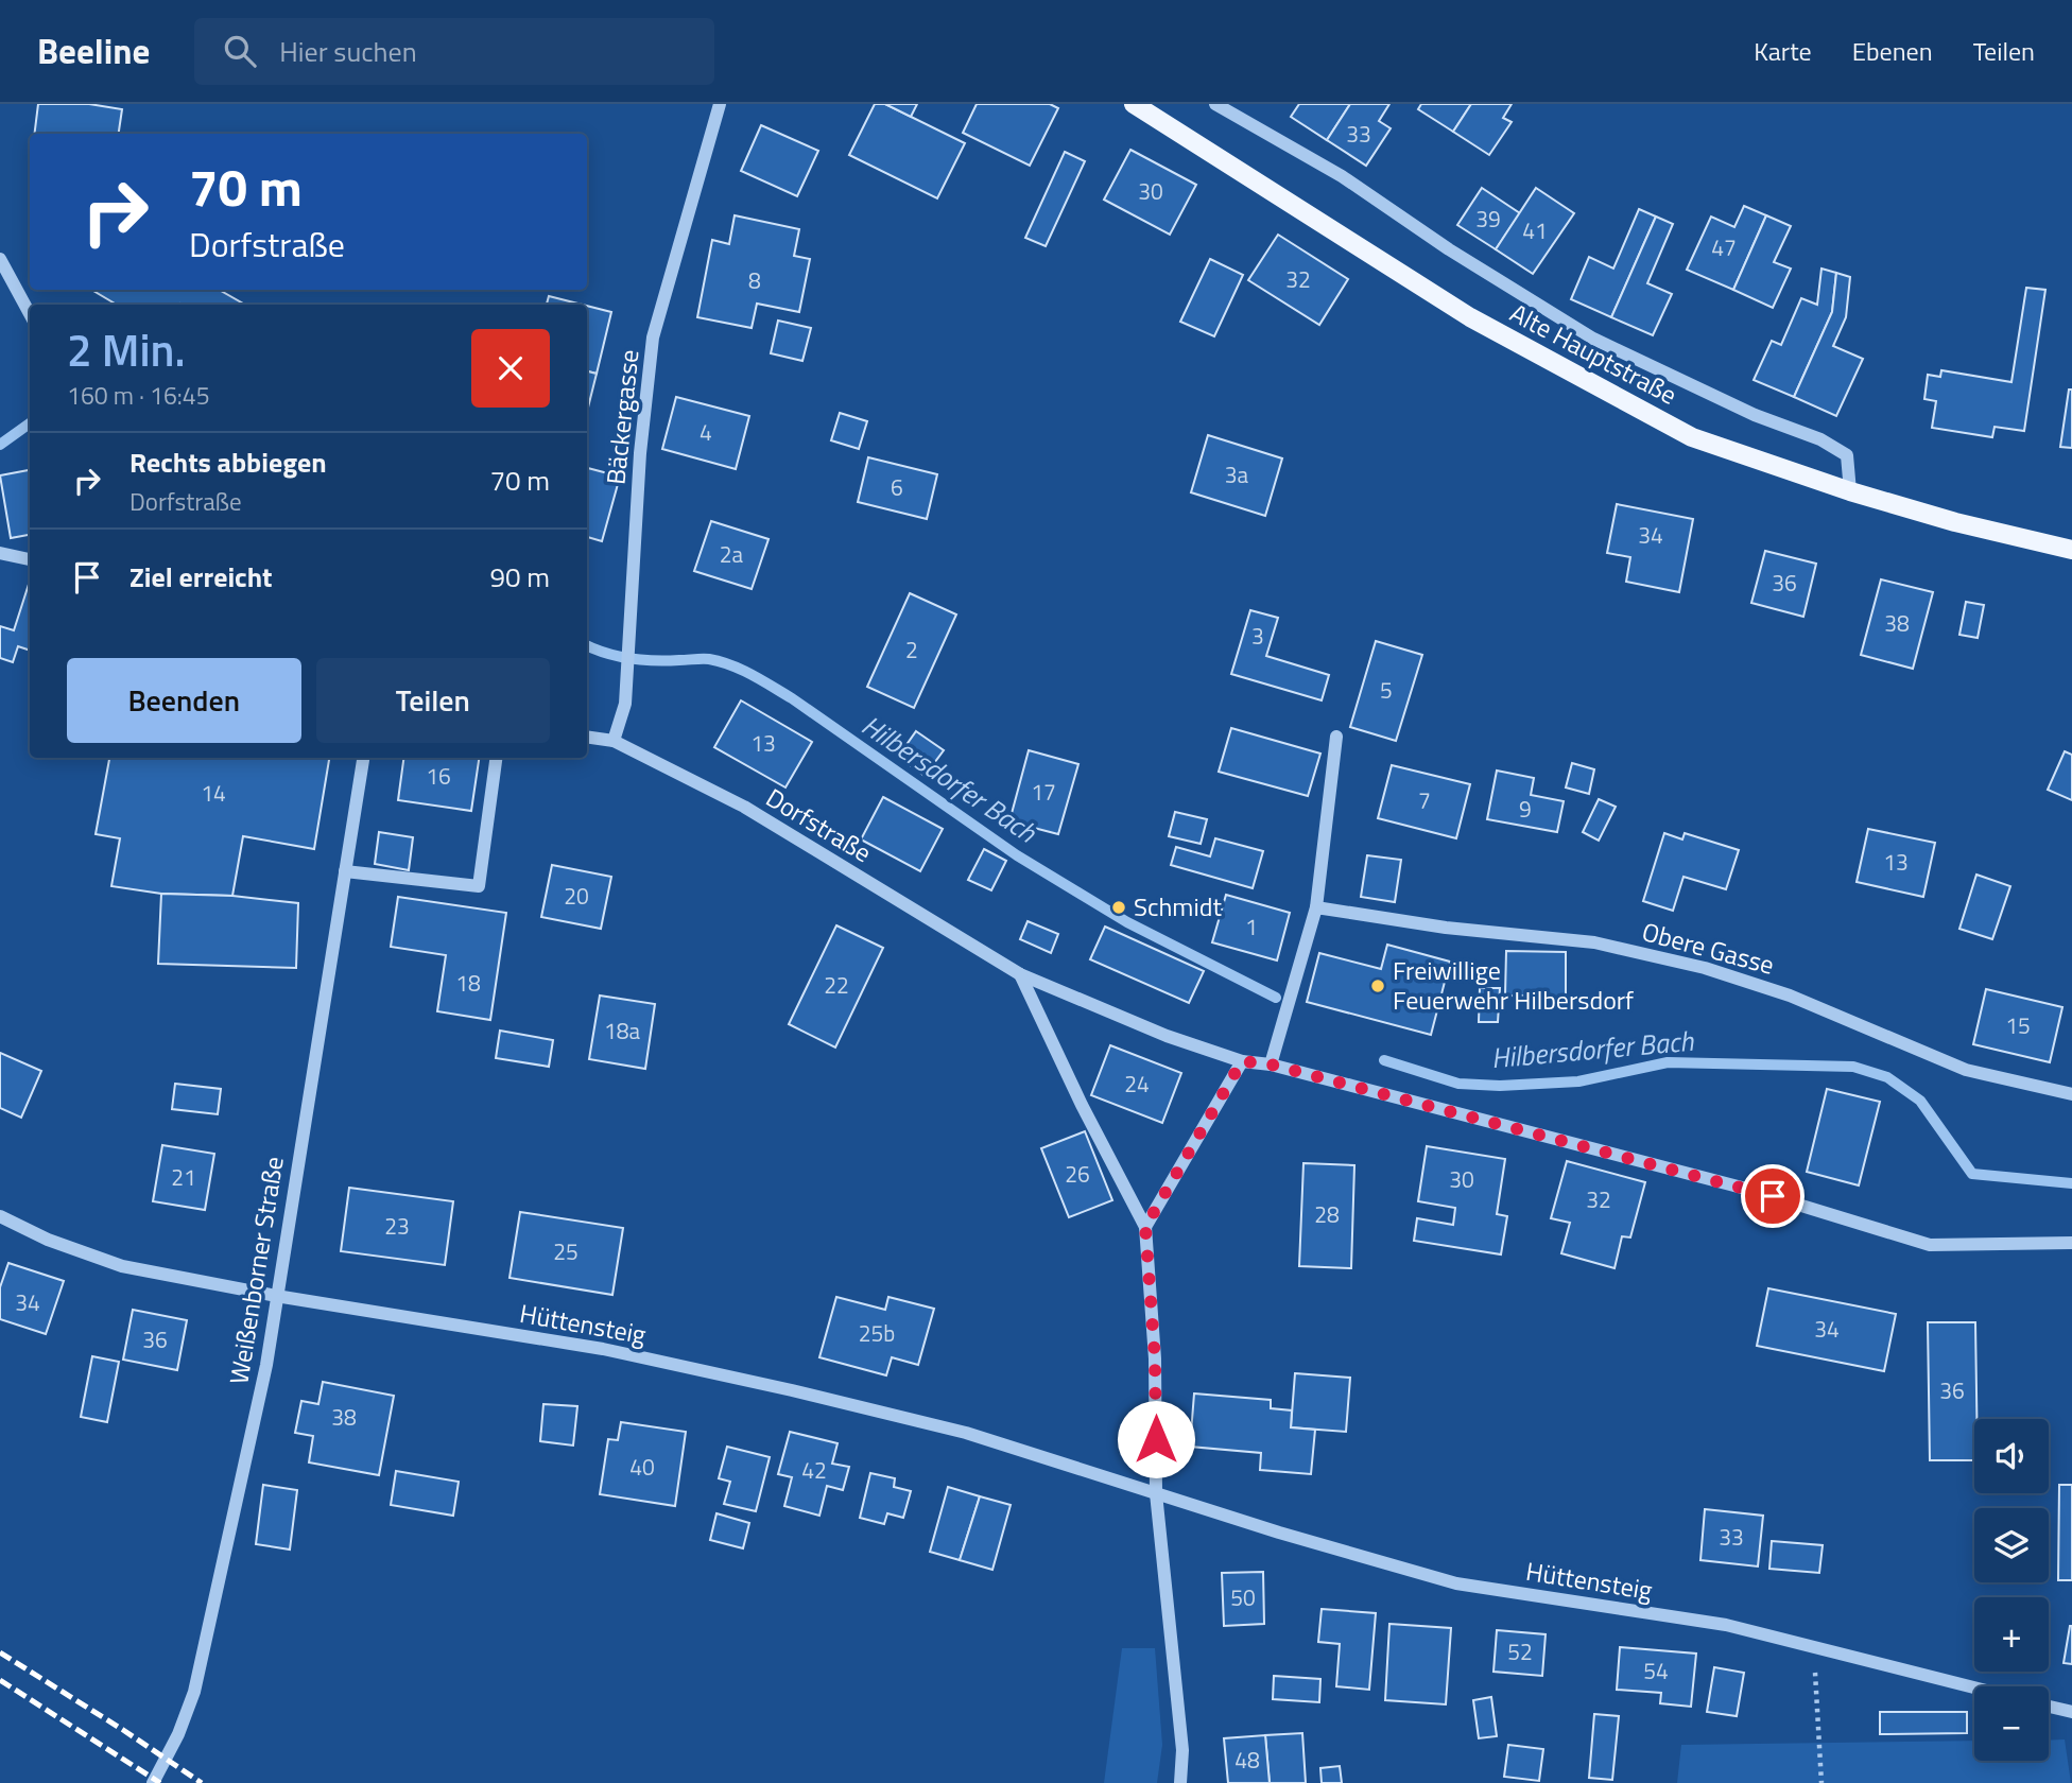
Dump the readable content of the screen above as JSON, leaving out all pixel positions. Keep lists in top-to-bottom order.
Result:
{
  "streets": {
    "main road": ["Alte Hauptstraße"],
    "street": [
      "Bäckergasse",
      "Dorfstraße",
      "Obere Gasse",
      "Weißenborner Straße",
      "Hüttensteig"
    ]
  },
  "crossings": [
    ["Bäckergasse", "Dorfstraße"],
    ["Weißenborner Straße", "Hüttensteig"]
  ],
  "water": ["Hilbersdorfer Bach"],
  "places": ["Schmidt", "Freiwillige Feuerwehr Hilbersdorf"],
  "house_numbers": [
    "33",
    "30",
    "39",
    "41",
    "47",
    "32",
    "8",
    "4",
    "3a",
    "6",
    "34",
    "2a",
    "36",
    "38",
    "3",
    "2",
    "5",
    "13",
    "16",
    "17",
    "14",
    "7",
    "9",
    "13",
    "20",
    "1",
    "18",
    "22",
    "15",
    "18a",
    "24",
    "26",
    "21",
    "30",
    "32",
    "28",
    "23",
    "25",
    "34",
    "34",
    "25b",
    "36",
    "36",
    "38",
    "40",
    "42",
    "33",
    "50",
    "52",
    "54",
    "48"
  ],
  "page": {
    "header": "Beeline",
    "search": "Hier suchen",
    "nav": ["Karte", "Ebenen", "Teilen"],
    "turn": ["70 m", "Dorfstraße"],
    "heading": ["2 Min.", "160 m · 16:45"],
    "list": [
      {
        "name": "Rechts abbiegen",
        "note": "Dorfstraße",
        "value": "70 m"
      },
      {
        "name": "Ziel erreicht",
        "value": "90 m"
      }
    ],
    "buttons": ["Beenden", "Teilen"],
    "map_buttons": ["+", "−"]
  }
}
